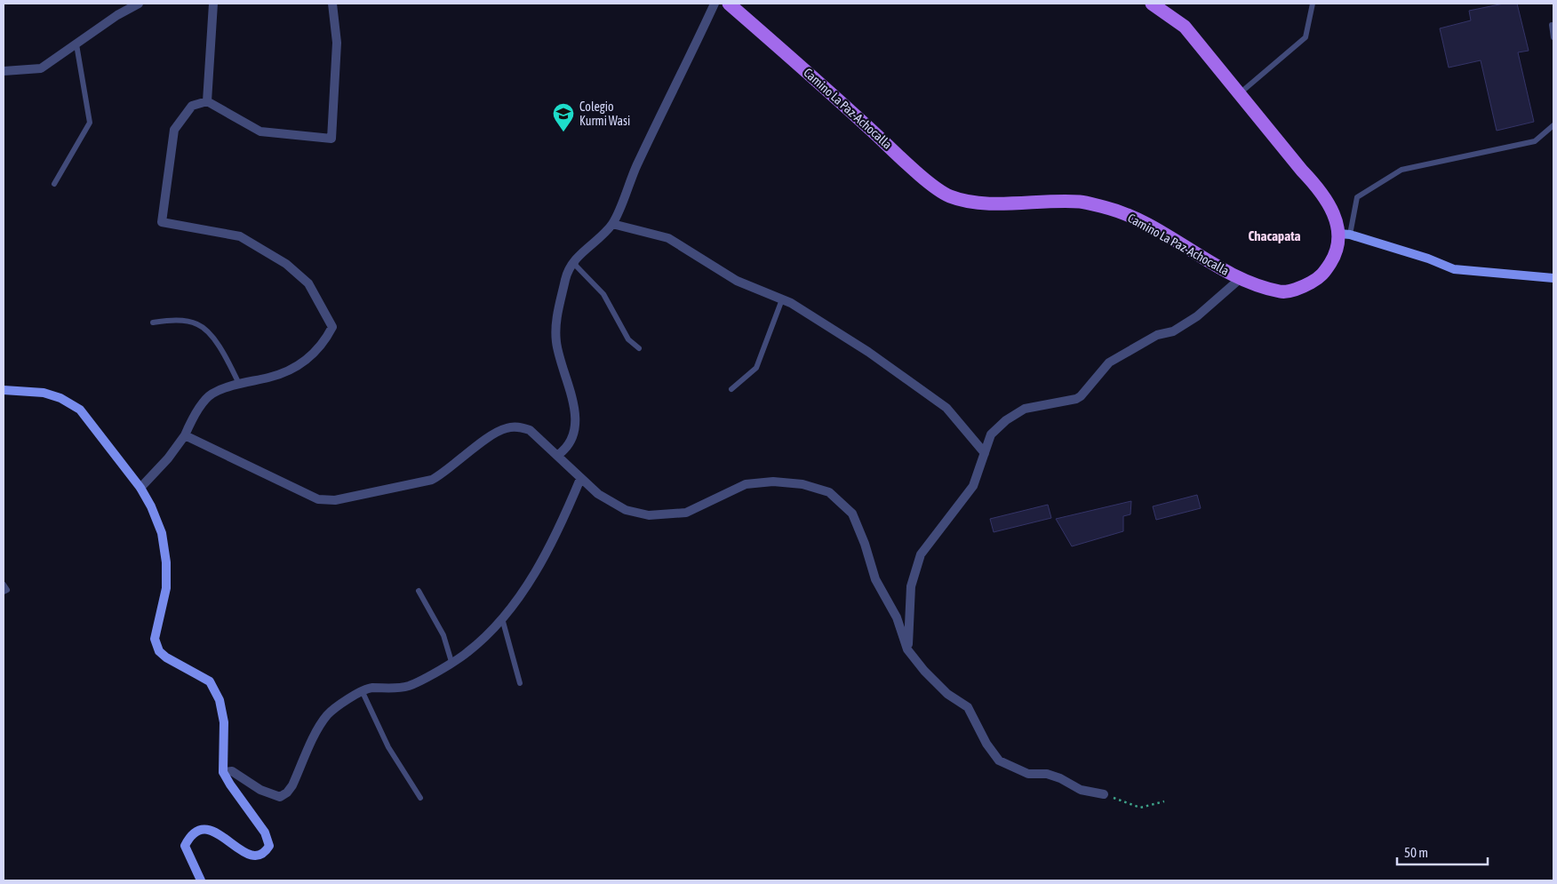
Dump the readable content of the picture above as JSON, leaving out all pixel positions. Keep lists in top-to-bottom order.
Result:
{
  "streets": {
    "main road": ["Camino La Paz-Achocalla"]
  },
  "districts": ["Chacapata"],
  "places": {
    "school or university": ["Colegio Kurmi Wasi"]
  },
  "scale_bar": "50 m"
}
